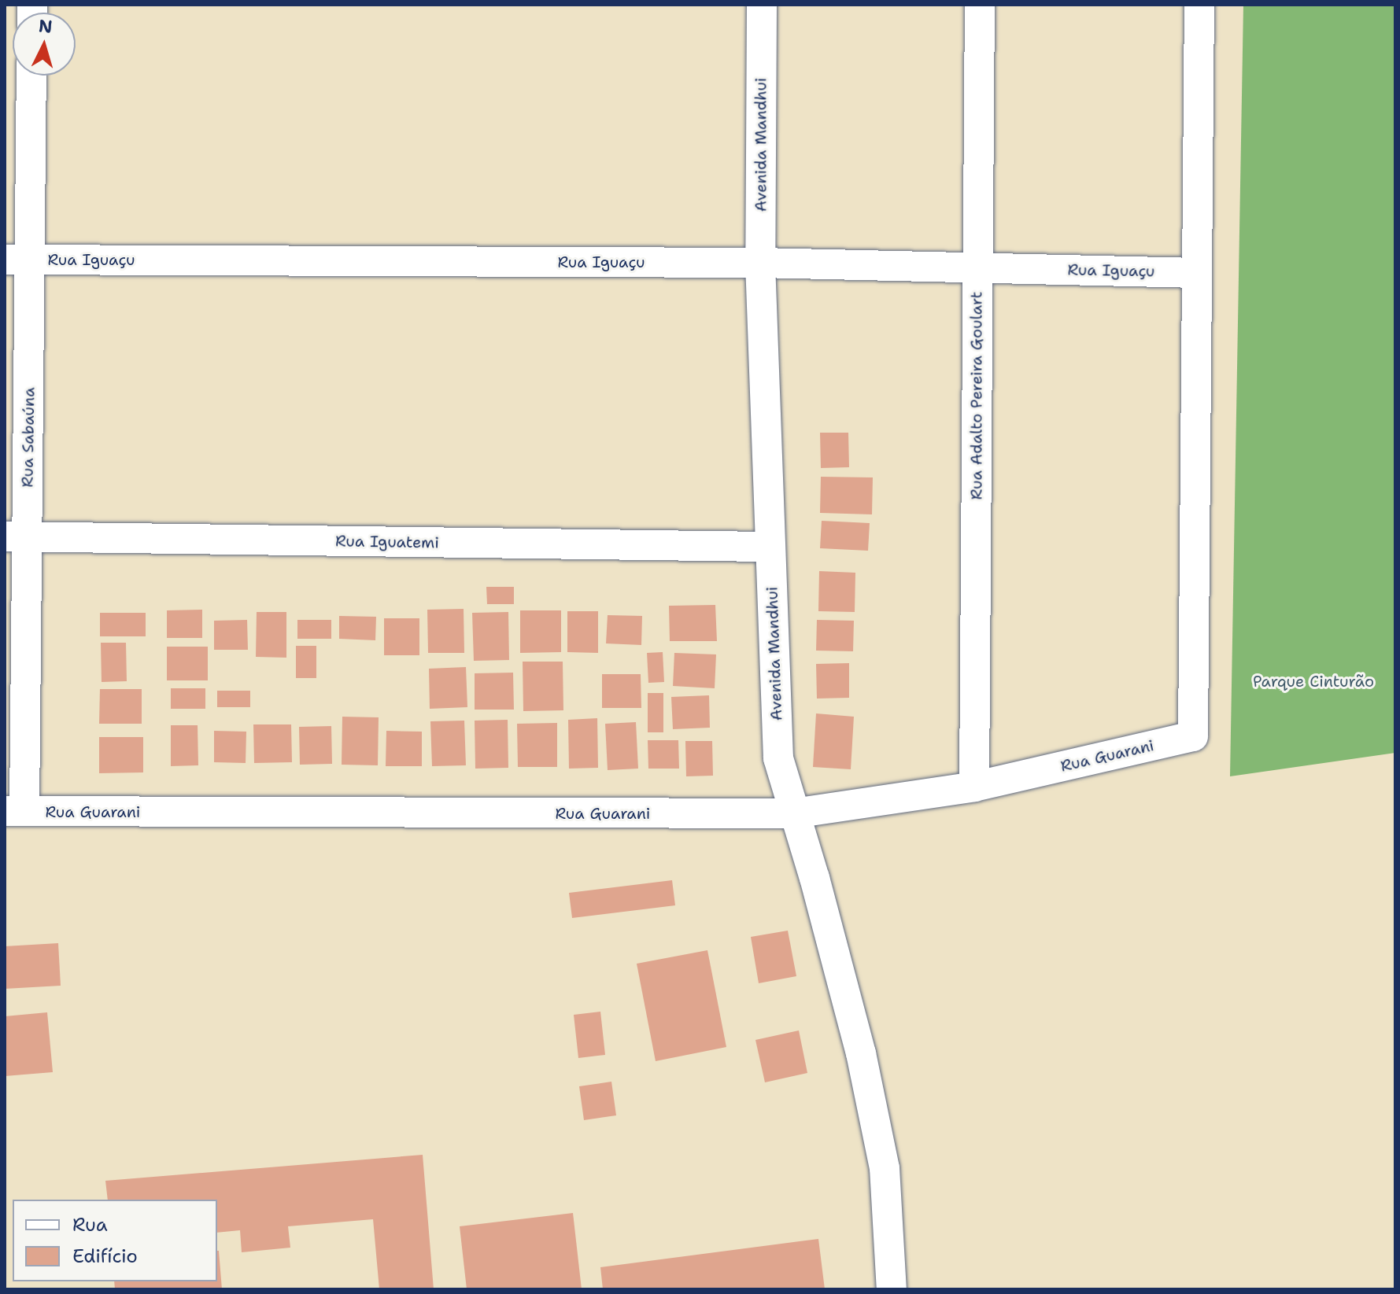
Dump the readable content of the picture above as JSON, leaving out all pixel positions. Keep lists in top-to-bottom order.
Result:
{
  "streets": {
    "street": [
      "Avenida Mandhui",
      "Rua Iguaçu",
      "Rua Adalto Pereira Goulart",
      "Rua Sabaúna",
      "Rua Iguatemi",
      "Rua Guarani"
    ]
  },
  "crossings": [
    ["Avenida Mandhui", "Rua Iguaçu"],
    ["Avenida Mandhui", "Rua Iguatemi"],
    ["Avenida Mandhui", "Rua Guarani"],
    ["Rua Iguaçu", "Rua Adalto Pereira Goulart"],
    ["Rua Iguaçu", "Rua Sabaúna"],
    ["Rua Iguaçu", "Rua Guarani"],
    ["Rua Adalto Pereira Goulart", "Rua Guarani"],
    ["Rua Sabaúna", "Rua Iguatemi"],
    ["Rua Sabaúna", "Rua Guarani"]
  ],
  "parks": ["Parque Cinturão"],
  "legend": ["Rua", "Edifício"],
  "north": "top"
}
